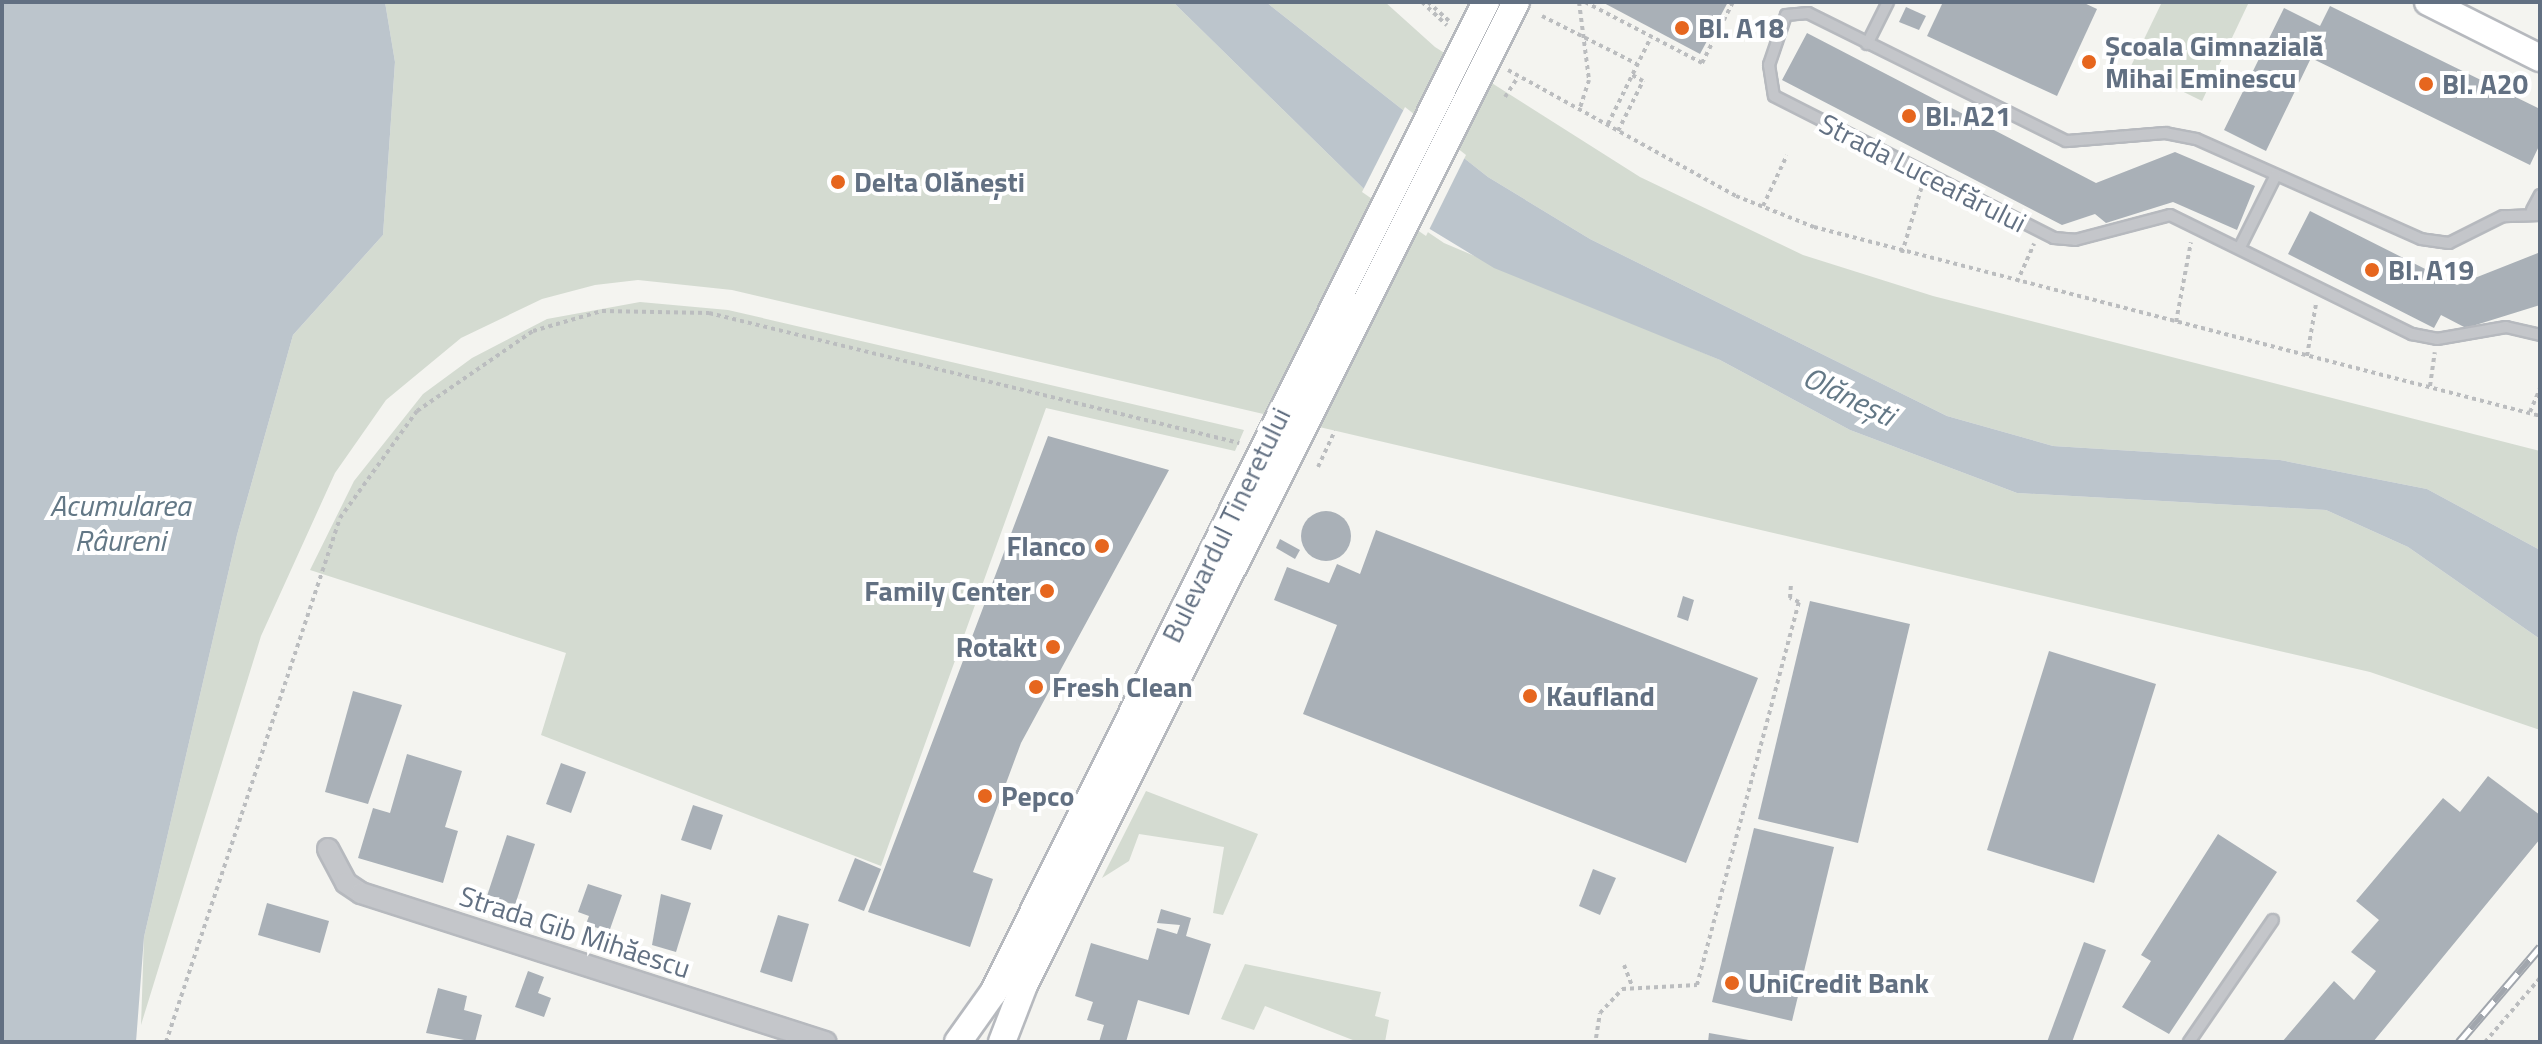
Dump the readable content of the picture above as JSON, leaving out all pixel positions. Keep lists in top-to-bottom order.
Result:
{
  "streets": {
    "main road": ["Bulevardul Tineretului"],
    "street": ["Strada Gib Mihăescu"],
    "lane": ["Strada Luceafărului"]
  },
  "water": ["Olănești", "Acumularea Râureni"],
  "places": [
    "Bl. A18",
    "Școala Gimnazială Mihai Eminescu",
    "Bl. A20",
    "Bl. A21",
    "Delta Olănești",
    "Bl. A19",
    "Flanco",
    "Family Center",
    "Rotakt",
    "Fresh Clean",
    "Kaufland",
    "Pepco",
    "UniCredit Bank"
  ]
}
